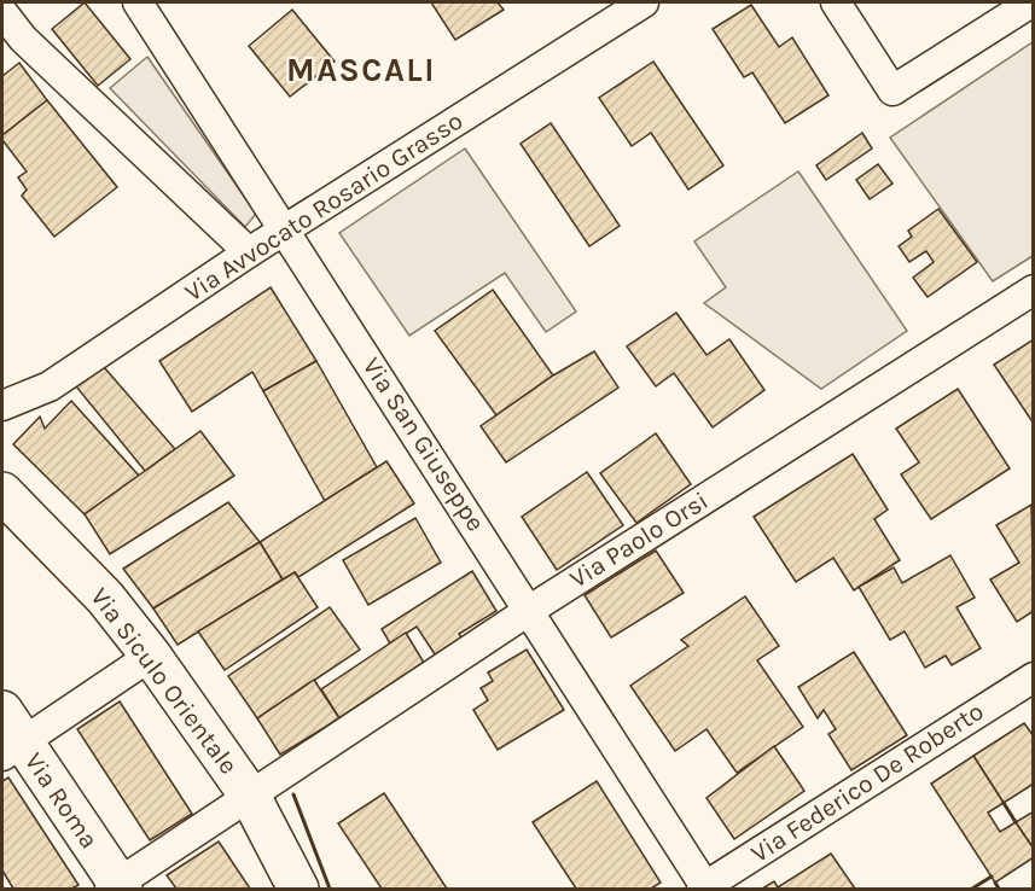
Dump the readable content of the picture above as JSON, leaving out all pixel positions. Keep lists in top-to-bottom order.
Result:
{
  "streets": {
    "main road": ["Via Siculo Orientale", "Via Roma"],
    "street": [
      "Via Avvocato Rosario Grasso",
      "Via San Giuseppe",
      "Via Paolo Orsi",
      "Via Federico De Roberto"
    ]
  },
  "crossings": [
    ["Via Avvocato Rosario Grasso", "Via San Giuseppe"],
    ["Via San Giuseppe", "Via Paolo Orsi"],
    ["Via San Giuseppe", "Via Federico De Roberto"],
    ["Via Paolo Orsi", "Via Siculo Orientale"],
    ["Via Paolo Orsi", "Via Roma"]
  ],
  "districts": ["MASCALI"]
}
